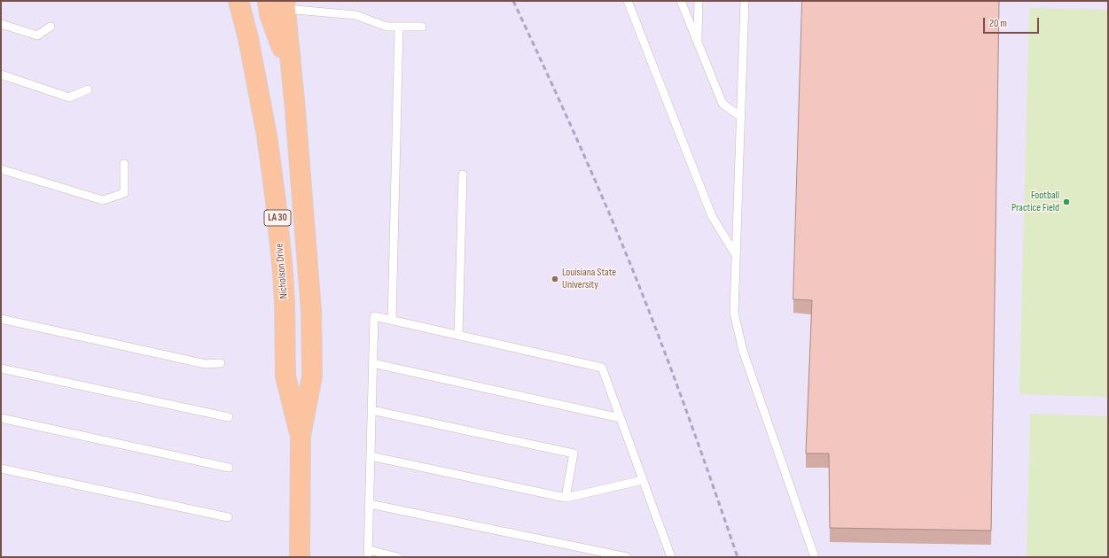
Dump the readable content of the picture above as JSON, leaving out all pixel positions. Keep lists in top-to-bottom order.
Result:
{
  "streets": {
    "main road": ["LA 30", "Nicholson Drive"]
  },
  "places": ["Football Practice Field", "Louisiana State University"],
  "scale_bar": "20 m"
}
